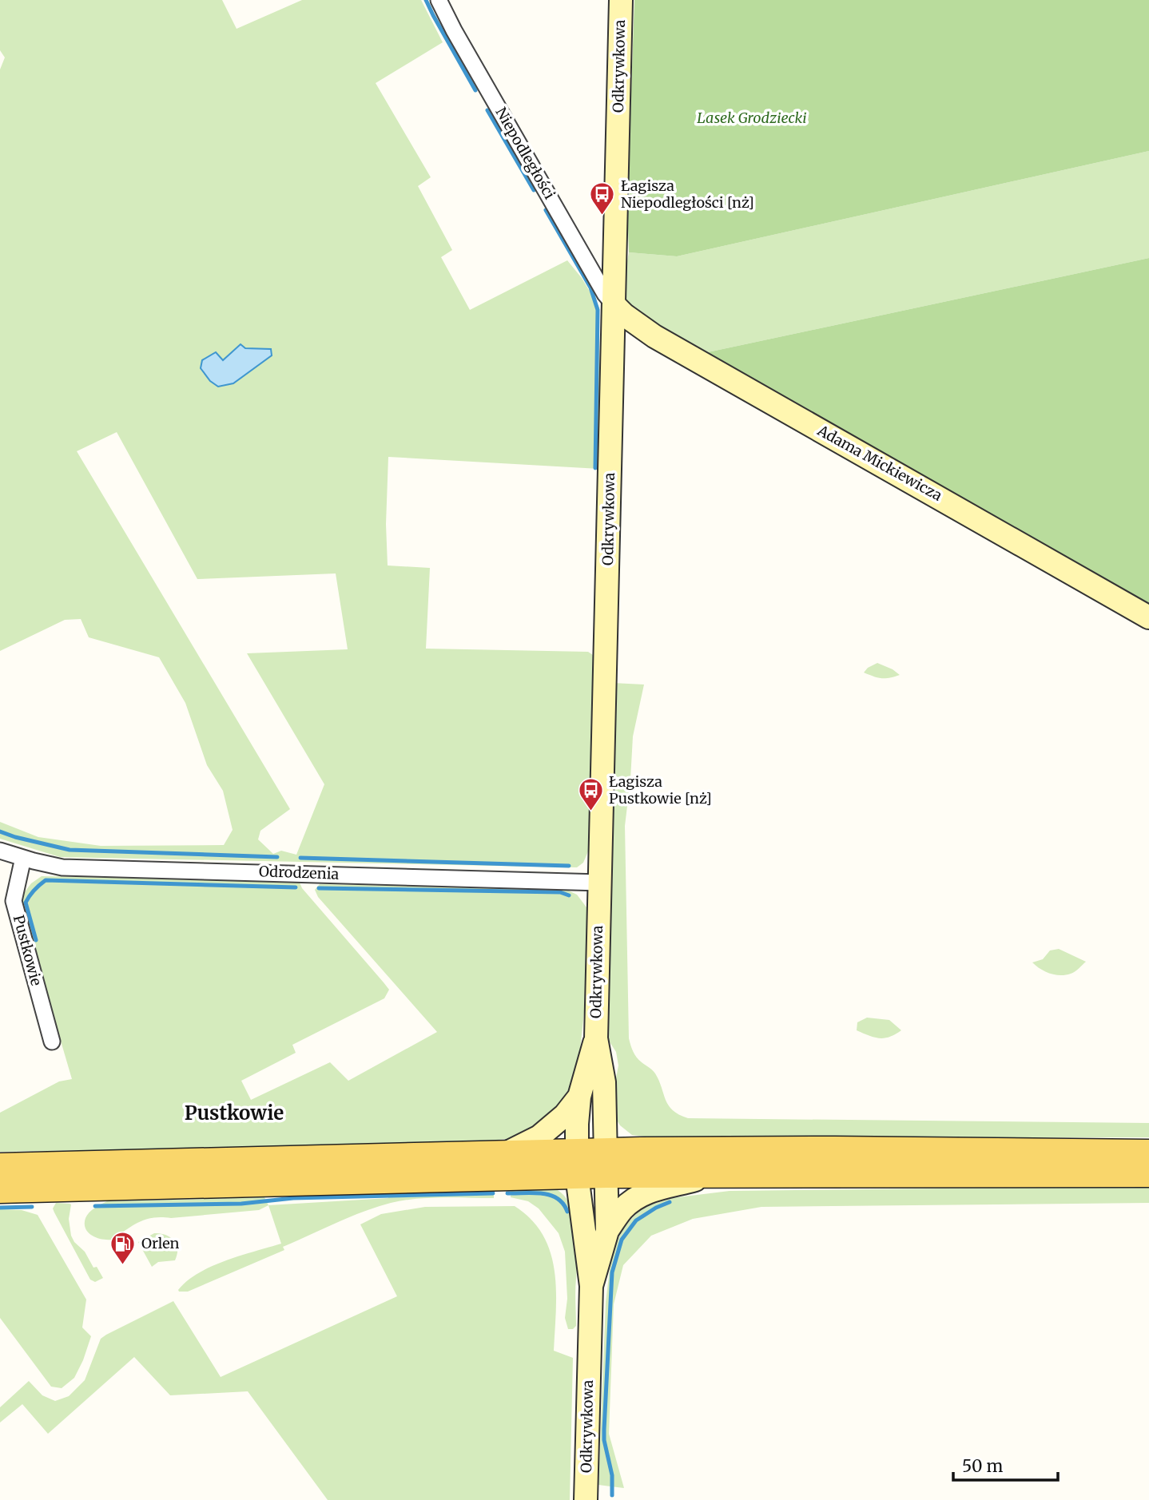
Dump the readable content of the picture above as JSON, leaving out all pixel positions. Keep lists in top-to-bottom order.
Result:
{
  "streets": {
    "street": [
      "Odkrywkowa",
      "Niepodległości",
      "Adama Mickiewicza",
      "Odrodzenia",
      "Pustkowie"
    ]
  },
  "crossings": [
    ["Odkrywkowa", "Niepodległości"],
    ["Odkrywkowa", "Adama Mickiewicza"],
    ["Odkrywkowa", "Odrodzenia"],
    ["Niepodległości", "Adama Mickiewicza"],
    ["Odrodzenia", "Pustkowie"]
  ],
  "districts": ["Pustkowie"],
  "parks": ["Lasek Grodziecki"],
  "places": {
    "bus stop": ["Łagisza Niepodległości [nż]", "Łagisza Pustkowie [nż]"],
    "fuel station": ["Orlen"]
  },
  "scale_bar": "50 m"
}
